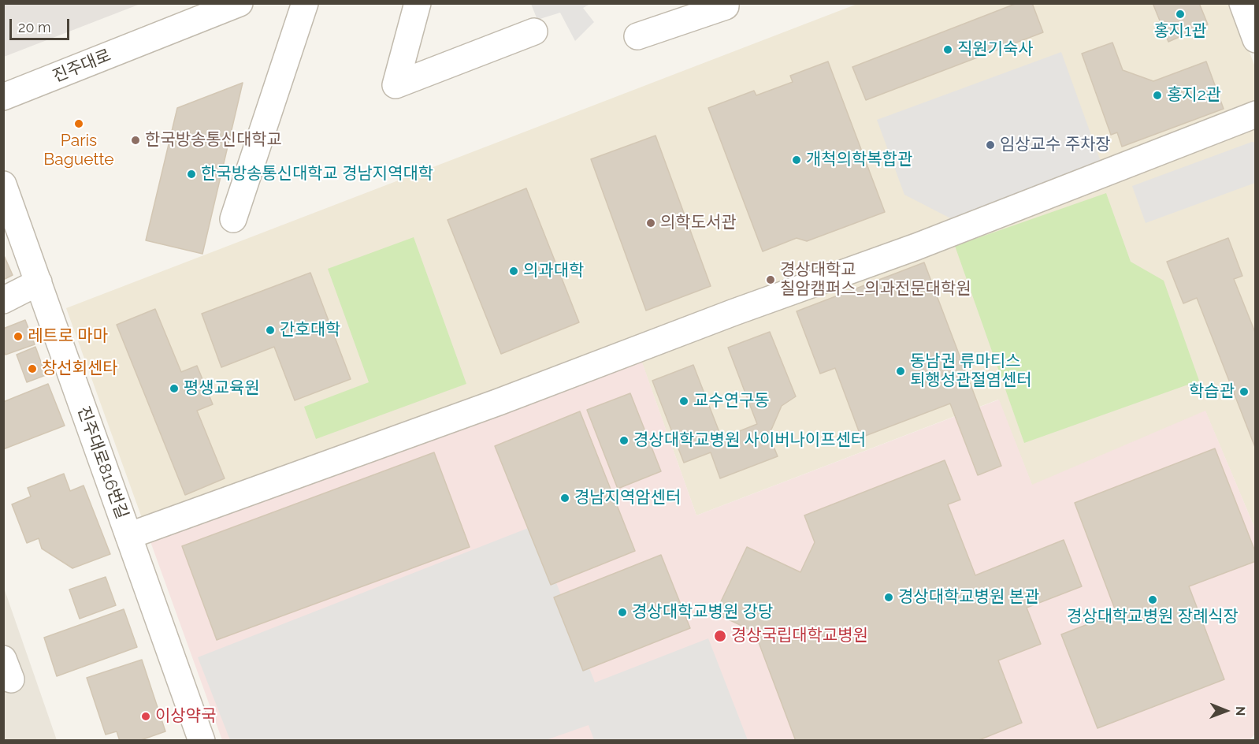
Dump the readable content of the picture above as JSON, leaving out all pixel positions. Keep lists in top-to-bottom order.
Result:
{
  "streets": {
    "street": ["진주대로", "진주대로816번길"]
  },
  "places": [
    "홍지1관",
    "직원기숙사",
    "홍지2관",
    "Paris Baguette",
    "한국방송통신대학교",
    "임상교수 주차장",
    "개척의학복합관",
    "한국방송통신대학교 경남지역대학",
    "의학도서관",
    "의과대학",
    "경상대학교 칠암캠퍼스_의과전문대학원",
    "간호대학",
    "레트로 마마",
    "창선회센타",
    "동남권 류마티스 퇴행성관절염센터",
    "평생교육원",
    "학습관",
    "교수연구동",
    "경상대학교병원 사이버나이프센터",
    "경남지역암센터",
    "경상대학교병원 본관",
    "경상대학교병원 장례식장",
    "경상대학교병원 강당",
    "경상국립대학교병원",
    "이상약국"
  ],
  "scale_bar": "20 m",
  "north": "right"
}
